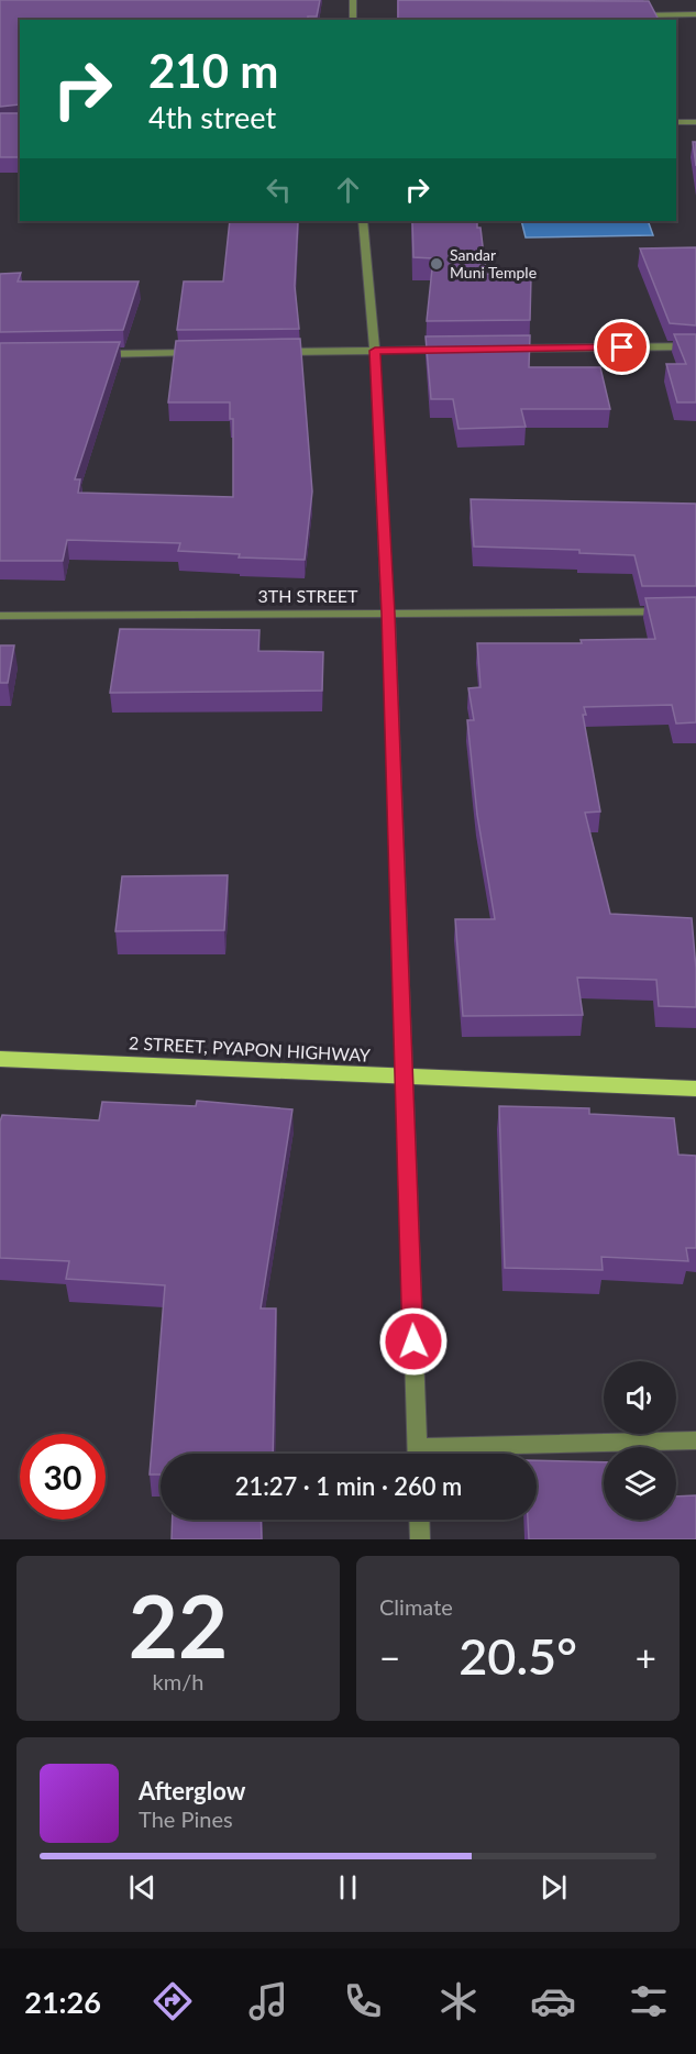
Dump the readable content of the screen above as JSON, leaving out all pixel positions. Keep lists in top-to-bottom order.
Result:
{
  "streets": {
    "main road": ["2 STREET, PYAPON HIGHWAY"],
    "street": ["3TH STREET"]
  },
  "places": ["Sandar Muni Temple"],
  "page": {
    "turn": ["210 m", "4th street"],
    "limit": "30",
    "trip": "21:27 · 1 min · 260 m",
    "tile": [
      ["22", "km/h"],
      "Climate"
    ],
    "heat": ["−", "20.5°", "+"],
    "song": ["Afterglow", "The Pines"],
    "tabs": "21:26"
  }
}
